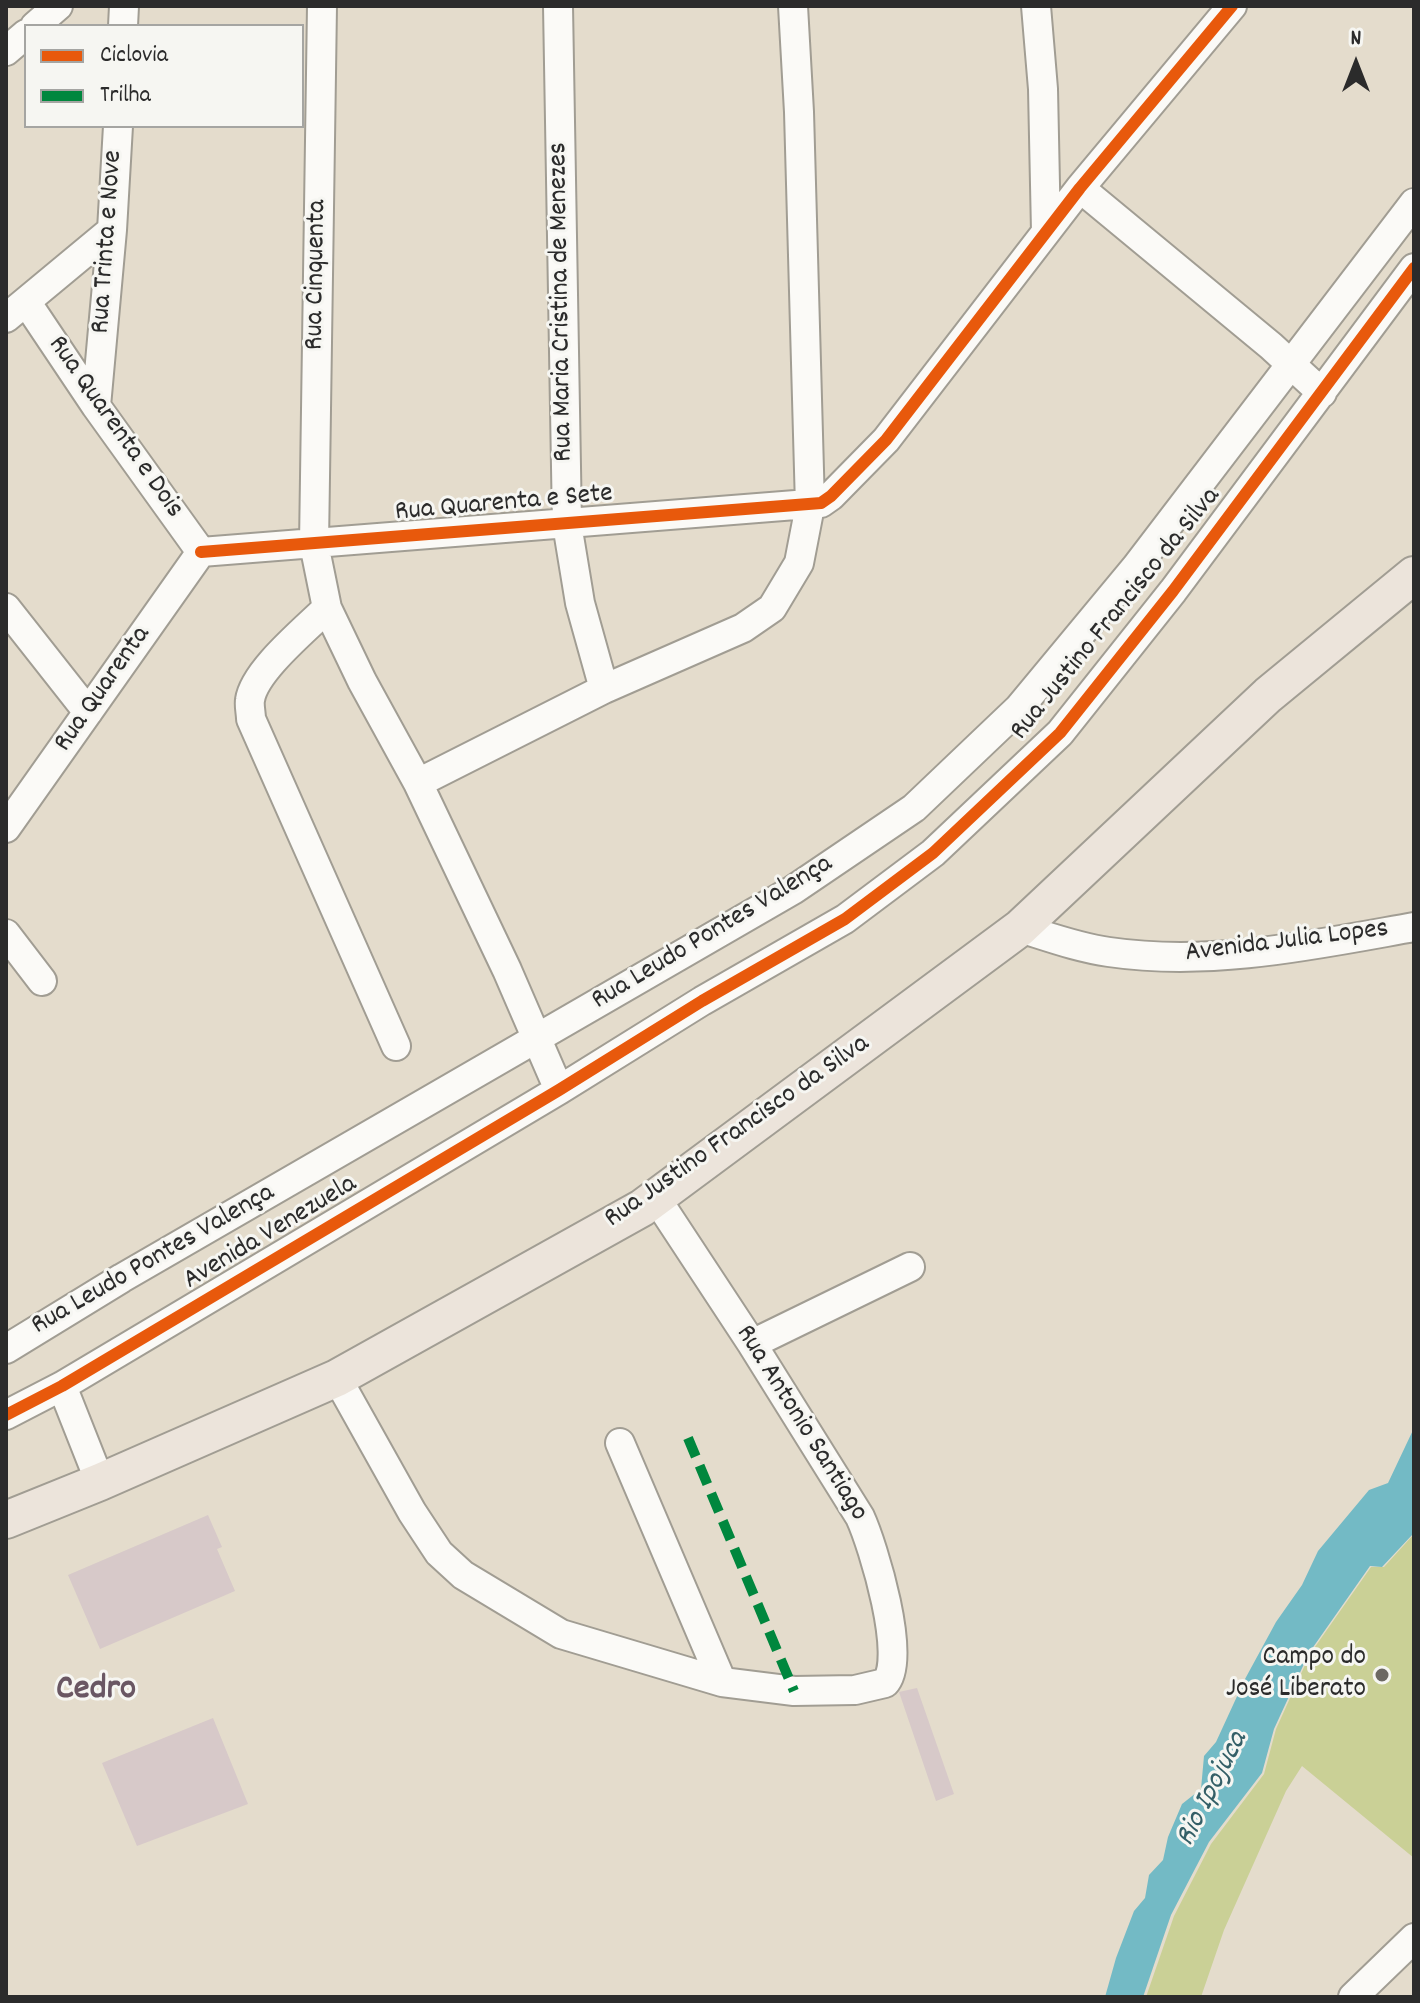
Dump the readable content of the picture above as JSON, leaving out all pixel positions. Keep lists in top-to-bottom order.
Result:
{
  "streets": {
    "main road": ["Rua Justino Francisco da Silva"],
    "street": [
      "Rua Trinta e Nove",
      "Rua Cinquenta",
      "Rua Maria Cristina de Menezes",
      "Rua Quarenta e Dois",
      "Rua Quarenta e Sete",
      "Rua Quarenta",
      "Rua Leudo Pontes Valença",
      "Avenida Julia Lopes",
      "Avenida Venezuela",
      "Rua Antonio Santiago"
    ]
  },
  "crossings": [
    ["Rua Trinta e Nove", "Rua Quarenta e Dois"],
    ["Rua Cinquenta", "Rua Quarenta e Sete"],
    ["Rua Cinquenta", "Rua Justino Francisco da Silva"],
    ["Rua Cinquenta", "Rua Leudo Pontes Valença"],
    ["Rua Cinquenta", "Avenida Venezuela"],
    ["Rua Maria Cristina de Menezes", "Rua Quarenta e Sete"],
    ["Rua Quarenta e Dois", "Rua Quarenta e Sete"],
    ["Rua Quarenta e Dois", "Rua Quarenta"],
    ["Rua Quarenta e Sete", "Rua Quarenta"],
    ["Rua Justino Francisco da Silva", "Avenida Julia Lopes"],
    ["Rua Justino Francisco da Silva", "Avenida Venezuela"],
    ["Rua Justino Francisco da Silva", "Rua Antonio Santiago"]
  ],
  "districts": ["Cedro"],
  "water": ["Rio Ipojuca"],
  "places": ["Campo do José Liberato"],
  "legend": ["Ciclovia", "Trilha"],
  "north": "top"
}
